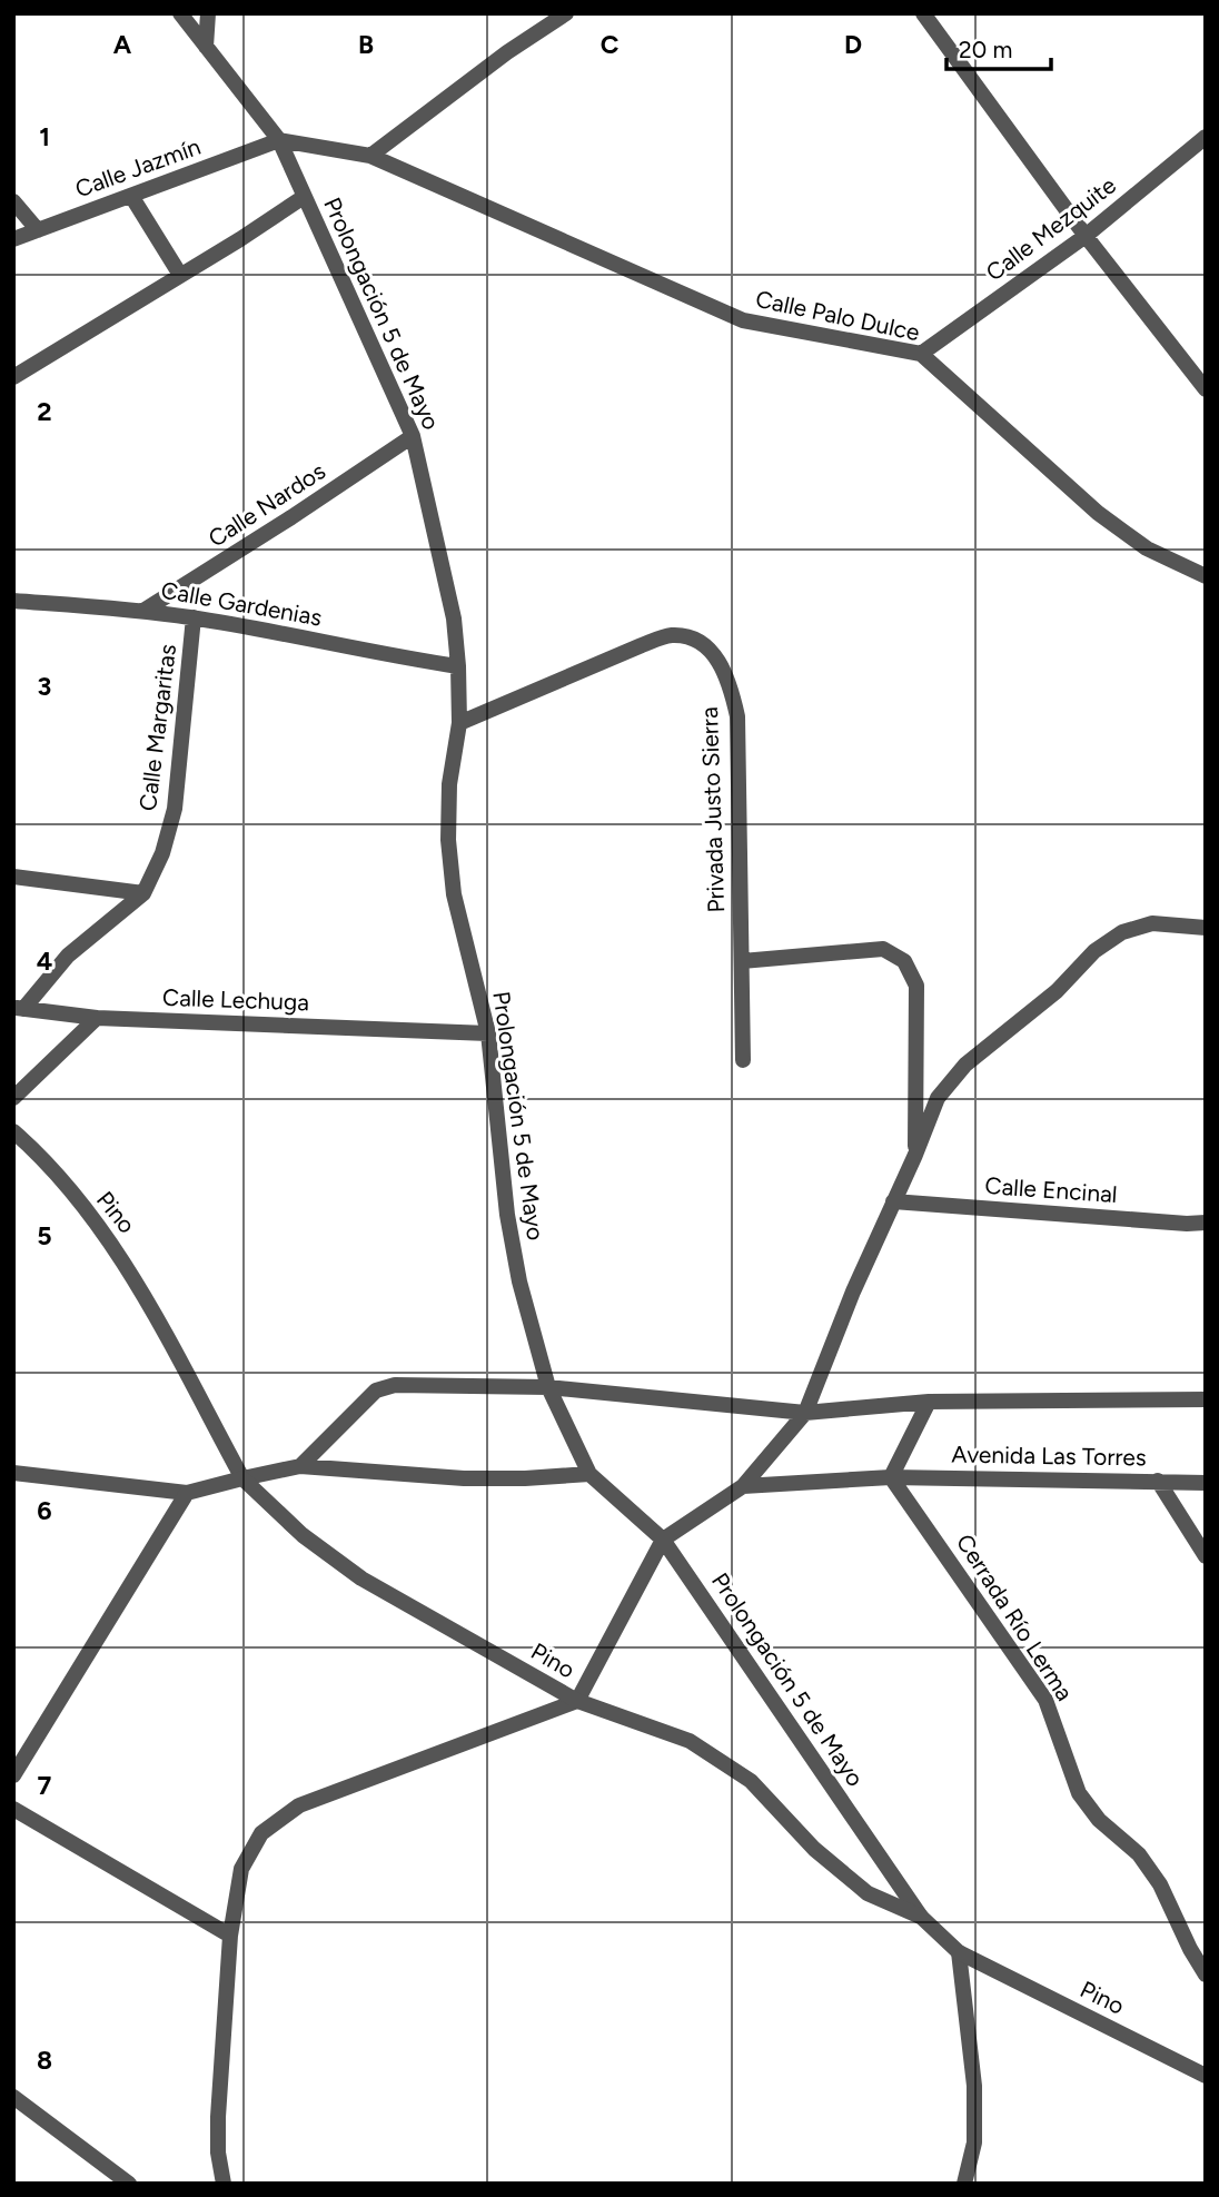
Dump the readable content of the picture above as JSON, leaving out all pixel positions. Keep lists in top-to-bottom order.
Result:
{
  "streets": {
    "street": [
      "Calle Jazmín",
      "Calle Mezquite",
      "Prolongación 5 de Mayo",
      "Calle Palo Dulce",
      "Calle Nardos",
      "Calle Gardenias",
      "Calle Margaritas",
      "Privada Justo Sierra",
      "Calle Lechuga",
      "Calle Encinal",
      "Pino",
      "Avenida Las Torres",
      "Cerrada Río Lerma"
    ]
  },
  "crossings": [
    ["Calle Jazmín", "Prolongación 5 de Mayo"],
    ["Calle Jazmín", "Calle Palo Dulce"],
    ["Calle Mezquite", "Calle Palo Dulce"],
    ["Prolongación 5 de Mayo", "Calle Palo Dulce"],
    ["Prolongación 5 de Mayo", "Calle Nardos"],
    ["Prolongación 5 de Mayo", "Calle Gardenias"],
    ["Prolongación 5 de Mayo", "Privada Justo Sierra"],
    ["Prolongación 5 de Mayo", "Calle Lechuga"],
    ["Prolongación 5 de Mayo", "Pino"],
    ["Calle Nardos", "Calle Gardenias"],
    ["Calle Gardenias", "Calle Margaritas"],
    ["Avenida Las Torres", "Cerrada Río Lerma"]
  ],
  "scale_bar": "20 m",
  "grid": {
    "columns": [
      "A",
      "B",
      "C",
      "D"
    ],
    "rows": [
      "1",
      "2",
      "3",
      "4",
      "5",
      "6",
      "7",
      "8"
    ]
  }
}
